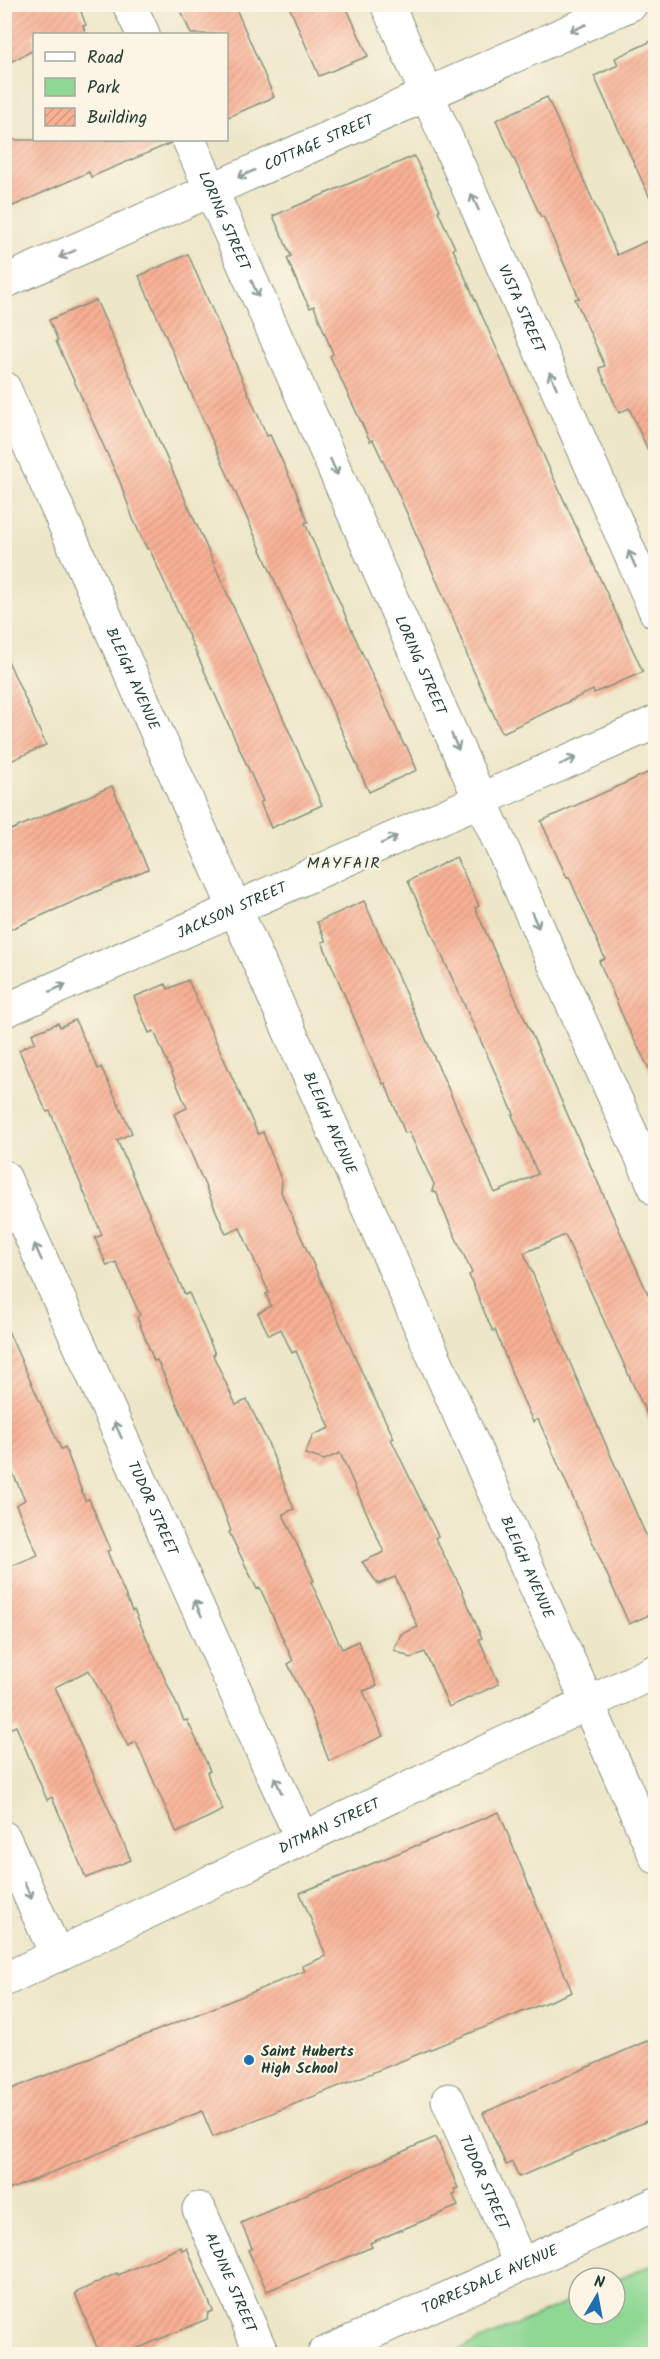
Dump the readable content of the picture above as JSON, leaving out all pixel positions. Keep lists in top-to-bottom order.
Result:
{
  "streets": {
    "street": [
      "COTTAGE STREET",
      "LORING STREET",
      "VISTA STREET",
      "BLEIGH AVENUE",
      "JACKSON STREET",
      "TUDOR STREET",
      "DITMAN STREET",
      "TORRESDALE AVENUE",
      "ALDINE STREET"
    ]
  },
  "crossings": [
    ["COTTAGE STREET", "LORING STREET"],
    ["COTTAGE STREET", "VISTA STREET"],
    ["LORING STREET", "JACKSON STREET"],
    ["BLEIGH AVENUE", "JACKSON STREET"],
    ["BLEIGH AVENUE", "DITMAN STREET"],
    ["TUDOR STREET", "DITMAN STREET"],
    ["TUDOR STREET", "TORRESDALE AVENUE"]
  ],
  "one_way": [
    "COTTAGE STREET",
    "LORING STREET",
    "VISTA STREET",
    "JACKSON STREET",
    "TUDOR STREET"
  ],
  "districts": ["MAYFAIR"],
  "places": ["Saint Huberts High School"],
  "legend": ["Road", "Park", "Building"],
  "north": "top"
}
